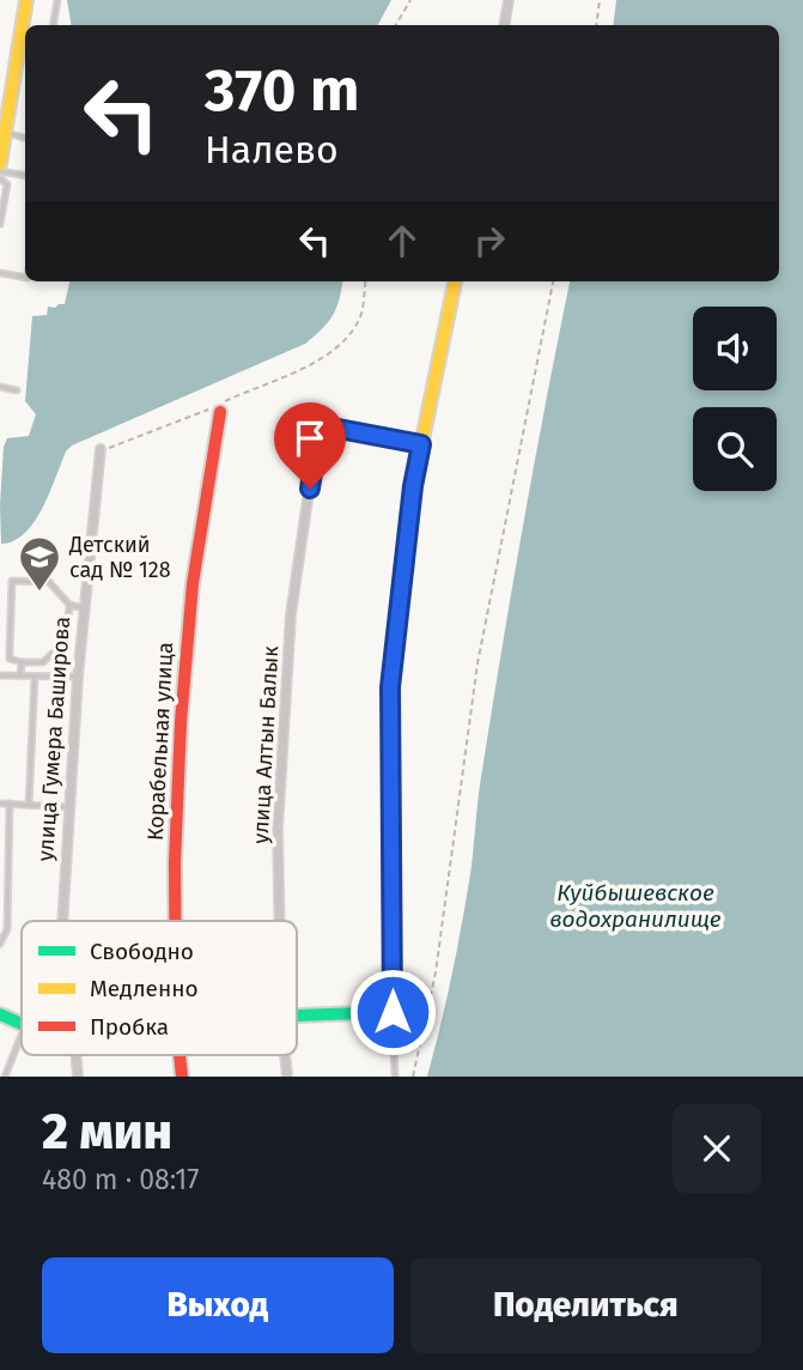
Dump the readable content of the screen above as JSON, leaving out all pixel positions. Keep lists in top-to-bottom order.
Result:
{
  "streets": {
    "street": ["улица Гумера Баширова", "Корабельная улица", "улица Алтын Балык"]
  },
  "water": ["Куйбышевское водохранилище"],
  "places": {
    "school or university": ["Детский сад № 128"]
  },
  "legend": ["Свободно", "Медленно", "Пробка"],
  "page": {
    "turn": ["370 m", "Налево"],
    "heading": ["2 мин", "480 m · 08:17"],
    "buttons": ["Выход", "Поделиться"]
  }
}
